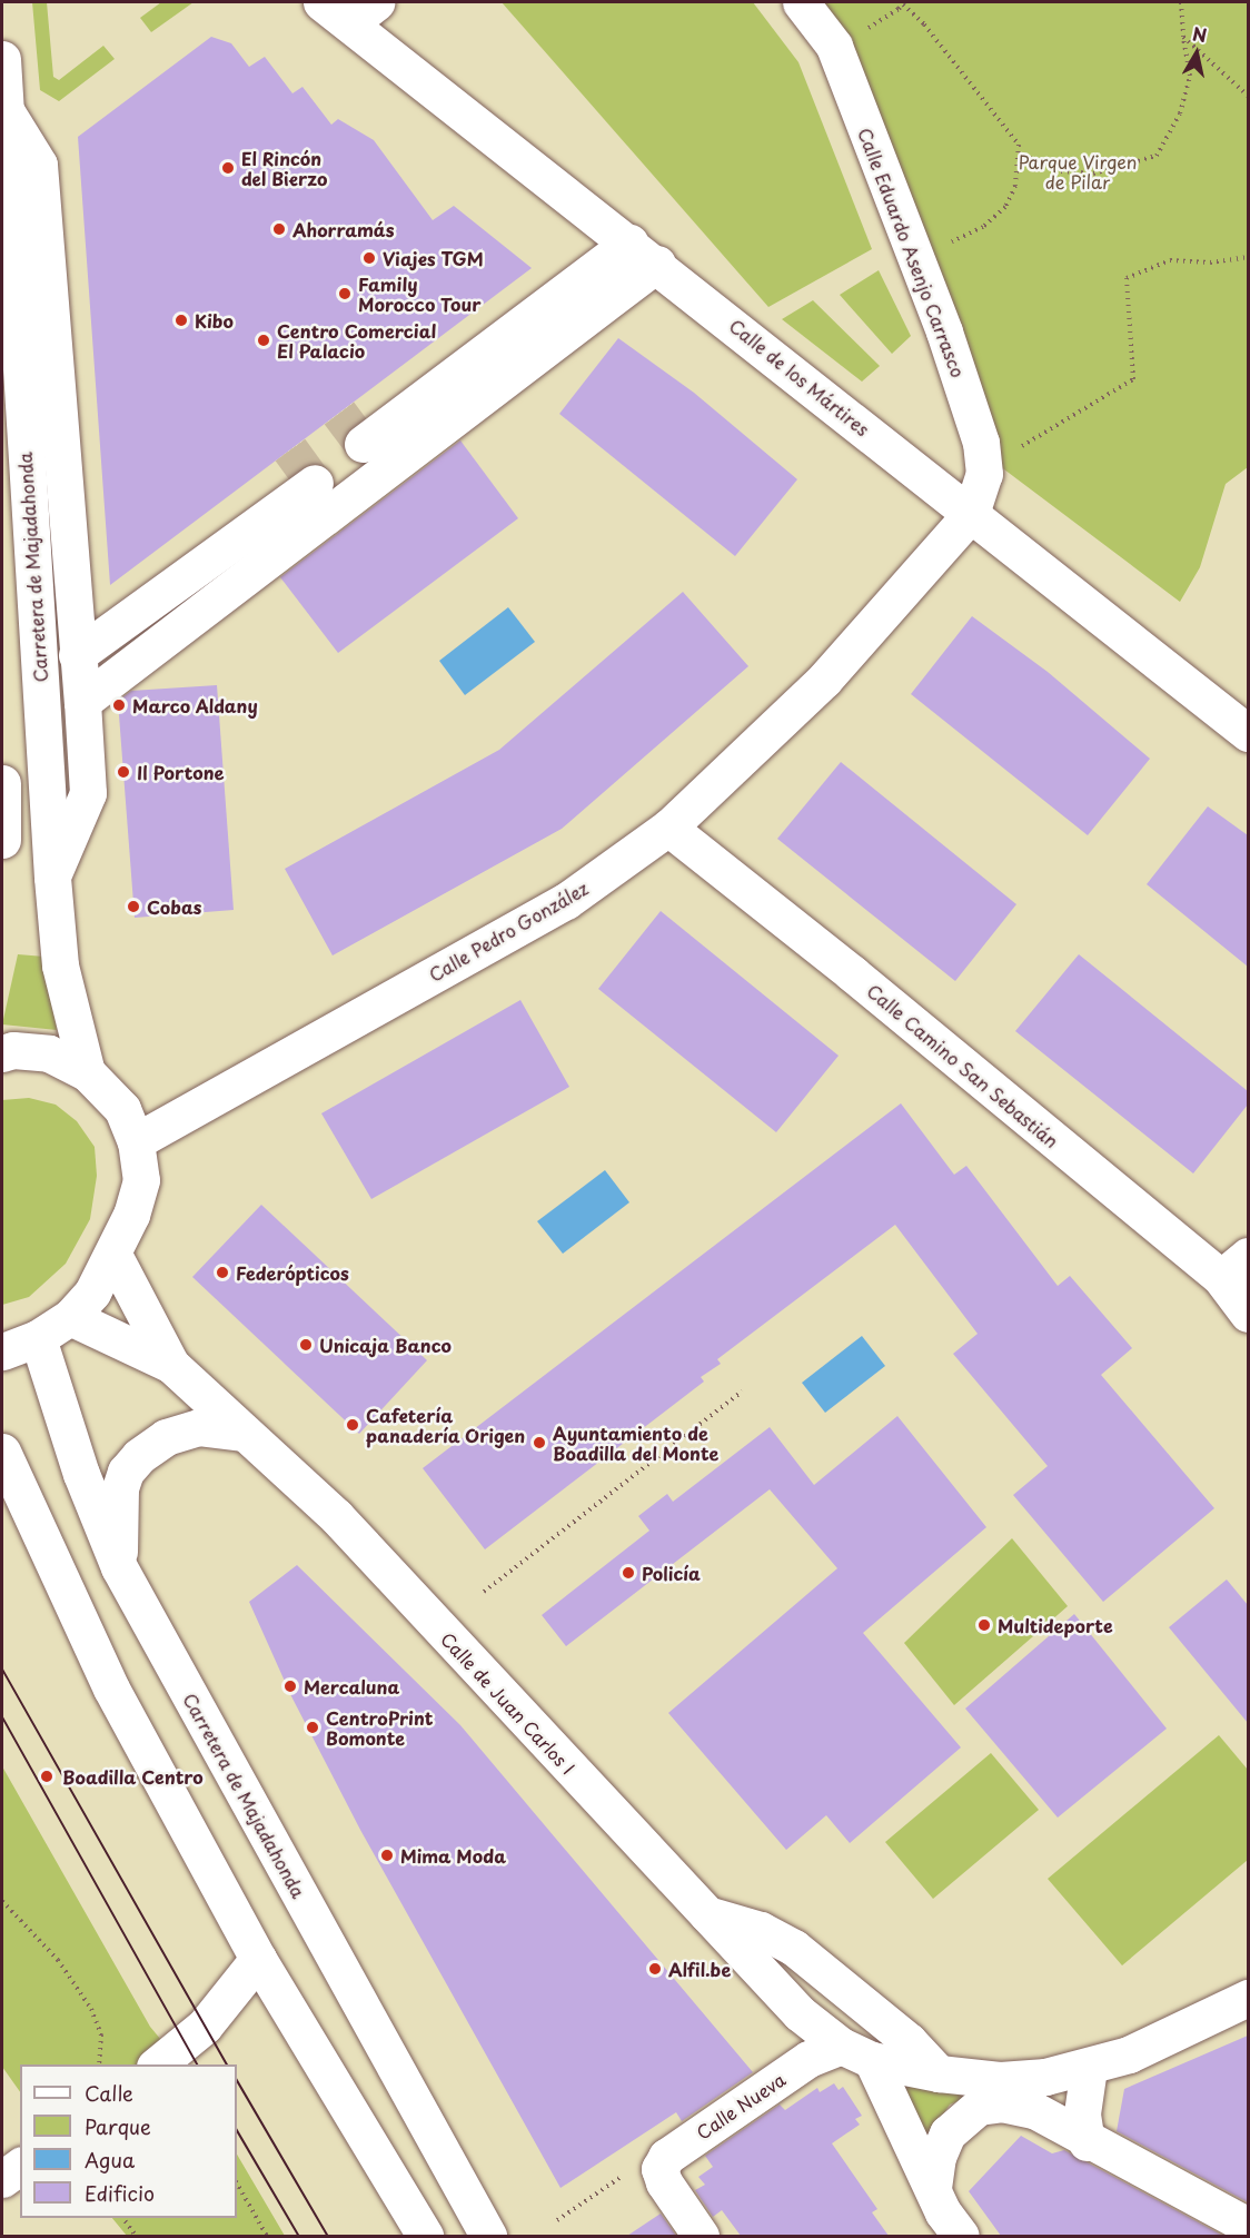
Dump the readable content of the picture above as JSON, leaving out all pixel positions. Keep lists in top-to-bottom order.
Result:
{
  "streets": {
    "street": [
      "Calle Eduardo Asenjo Carrasco",
      "Calle de los Mártires",
      "Carretera de Majadahonda",
      "Calle Pedro González",
      "Calle Camino San Sebastián",
      "Calle de Juan Carlos I",
      "Calle Nueva"
    ]
  },
  "crossings": [
    ["Calle Eduardo Asenjo Carrasco", "Calle de los Mártires"],
    ["Calle Eduardo Asenjo Carrasco", "Calle Pedro González"],
    ["Calle de los Mártires", "Calle Pedro González"],
    ["Calle Pedro González", "Calle Camino San Sebastián"],
    ["Calle de Juan Carlos I", "Calle Nueva"]
  ],
  "parks": ["Parque Virgen de Pilar"],
  "places": [
    "El Rincón del Bierzo",
    "Ahorramás",
    "Viajes TGM",
    "Family Morocco Tour",
    "Kibo",
    "Centro Comercial El Palacio",
    "Marco Aldany",
    "Il Portone",
    "Cobas",
    "Federópticos",
    "Unicaja Banco",
    "Cafetería panadería Origen",
    "Ayuntamiento de Boadilla del Monte",
    "Policía",
    "Multideporte",
    "Mercaluna",
    "CentroPrint Bomonte",
    "Boadilla Centro",
    "Mima Moda",
    "Alfil.be"
  ],
  "legend": [
    "Calle",
    "Parque",
    "Agua",
    "Edificio"
  ],
  "north": "top"
}
